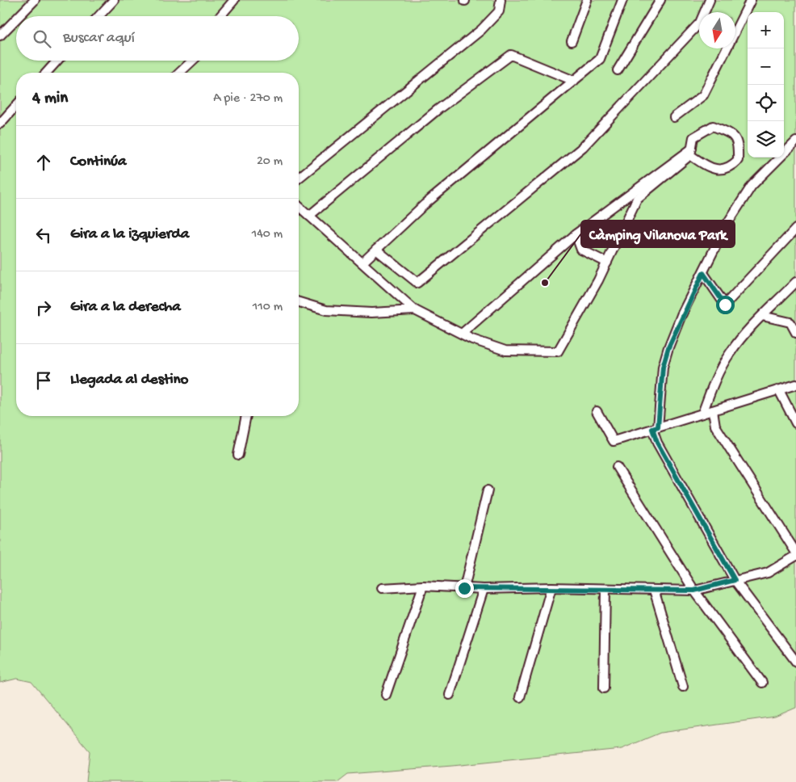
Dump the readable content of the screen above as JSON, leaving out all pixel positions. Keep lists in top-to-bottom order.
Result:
{
  "places": ["Càmping Vilanova Park"],
  "north": "bottom",
  "page": {
    "map_buttons": ["+", "−"],
    "search": "Buscar aquí",
    "heading": ["4 min", "A pie · 270 m"],
    "list": [
      ["Continúa", "20 m"],
      ["Gira a la izquierda", "140 m"],
      ["Gira a la derecha", "110 m"],
      "Llegada al destino"
    ]
  }
}
